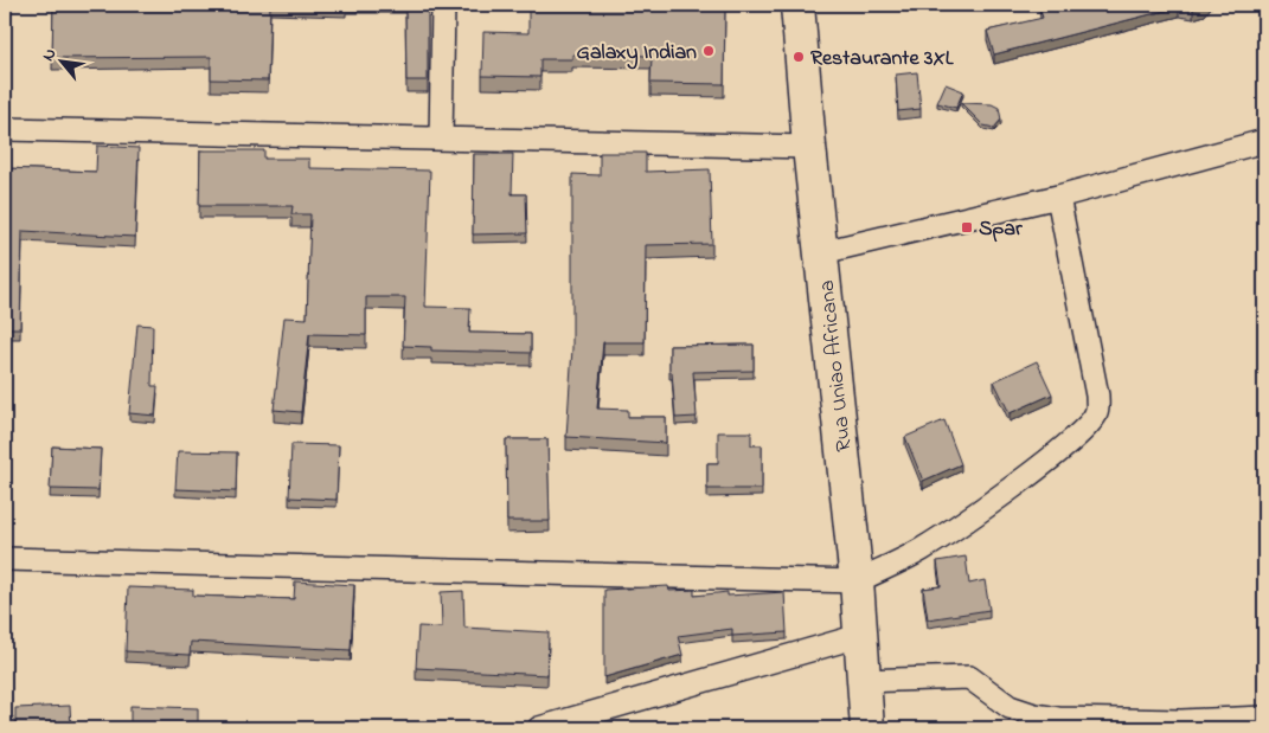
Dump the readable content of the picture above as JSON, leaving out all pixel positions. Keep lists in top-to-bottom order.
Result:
{
  "streets": {
    "main road": ["Rua Uniao Africana"]
  },
  "places": {
    "other": ["Galaxy Indian", "Restaurante 3XL"],
    "transit": ["Spar"]
  },
  "north": "top left"
}
